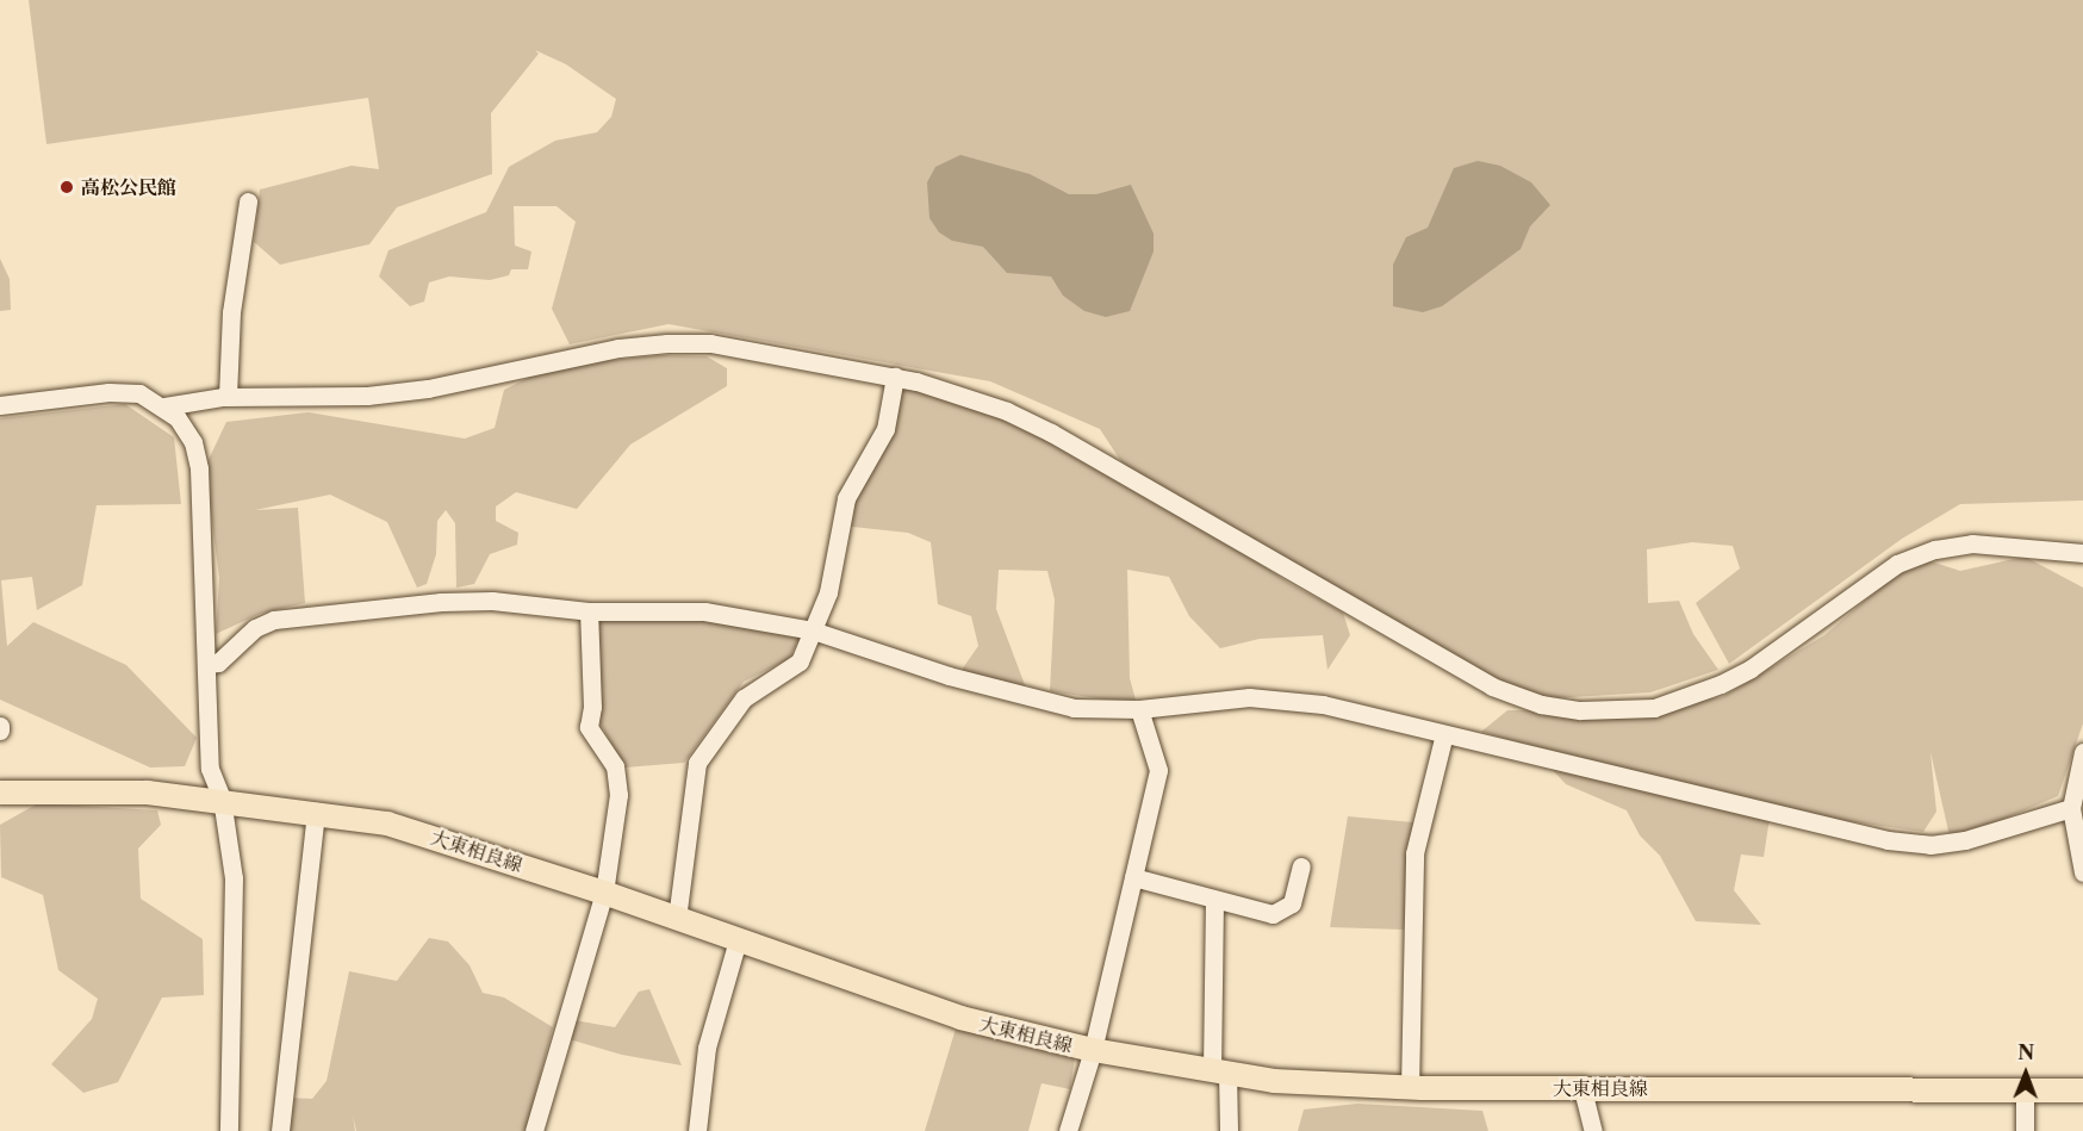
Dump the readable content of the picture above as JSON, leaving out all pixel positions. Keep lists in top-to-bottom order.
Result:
{
  "streets": {
    "main road": ["大東相良線"]
  },
  "places": ["高松公民館"],
  "north": "top"
}
